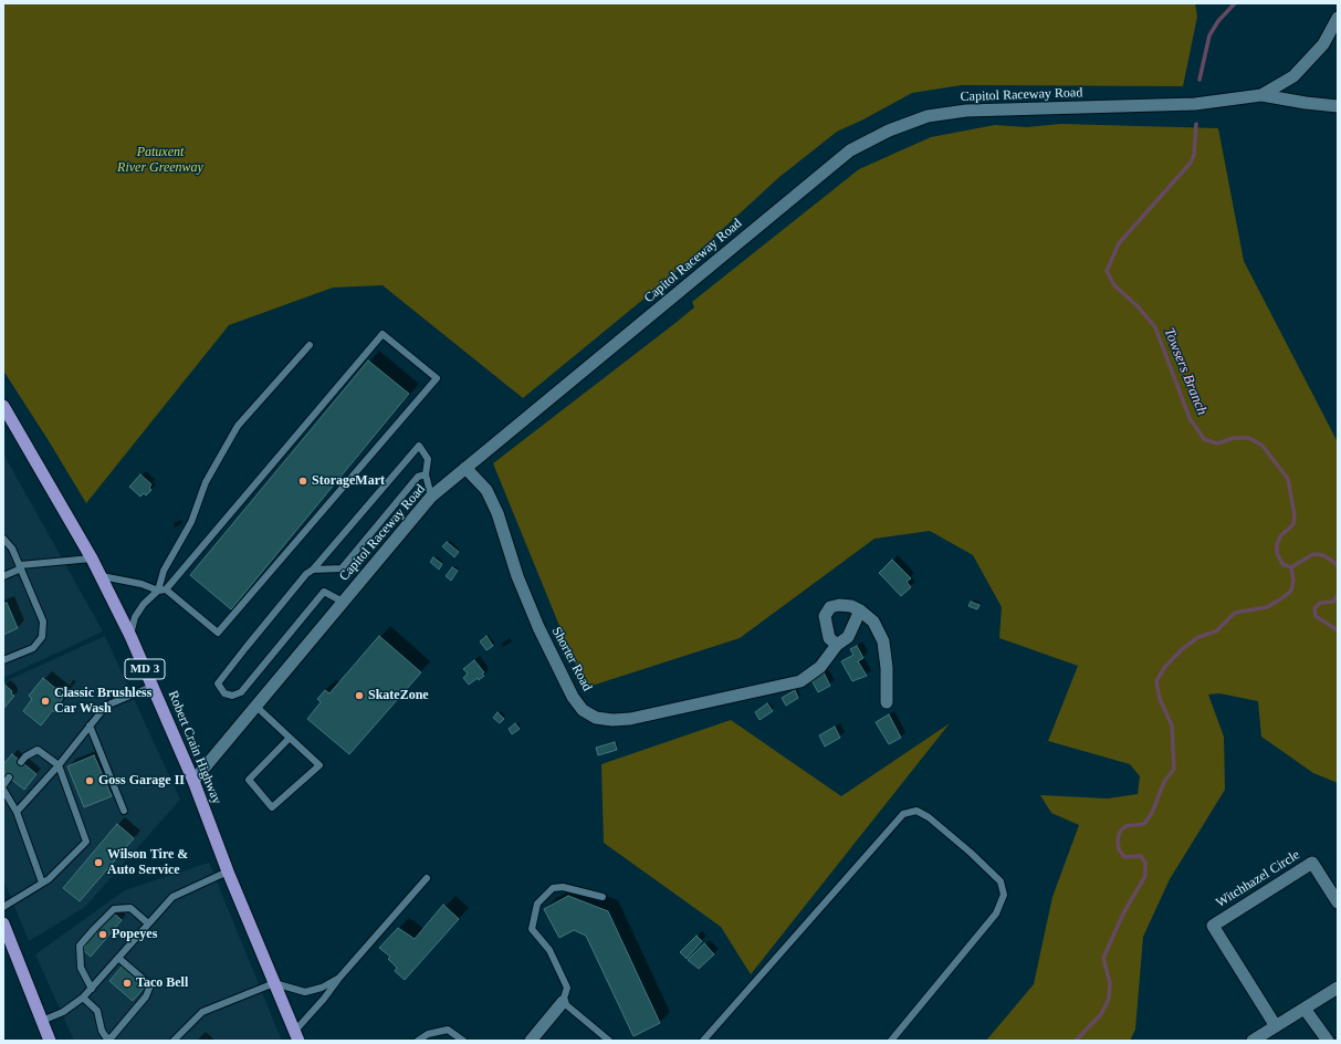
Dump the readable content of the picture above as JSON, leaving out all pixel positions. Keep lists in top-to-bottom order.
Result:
{
  "streets": {
    "highway": ["MD 3", "Robert Crain Highway"],
    "street": ["Capitol Raceway Road", "Shorter Road", "Witchhazel Circle"]
  },
  "crossings": [
    ["Capitol Raceway Road", "Shorter Road"],
    ["Capitol Raceway Road", "Robert Crain Highway"]
  ],
  "water": ["Towsers Branch"],
  "parks": ["Patuxent River Greenway"],
  "places": [
    "StorageMart",
    "SkateZone",
    "Classic Brushless Car Wash",
    "Goss Garage II",
    "Wilson Tire & Auto Service",
    "Popeyes",
    "Taco Bell"
  ]
}
